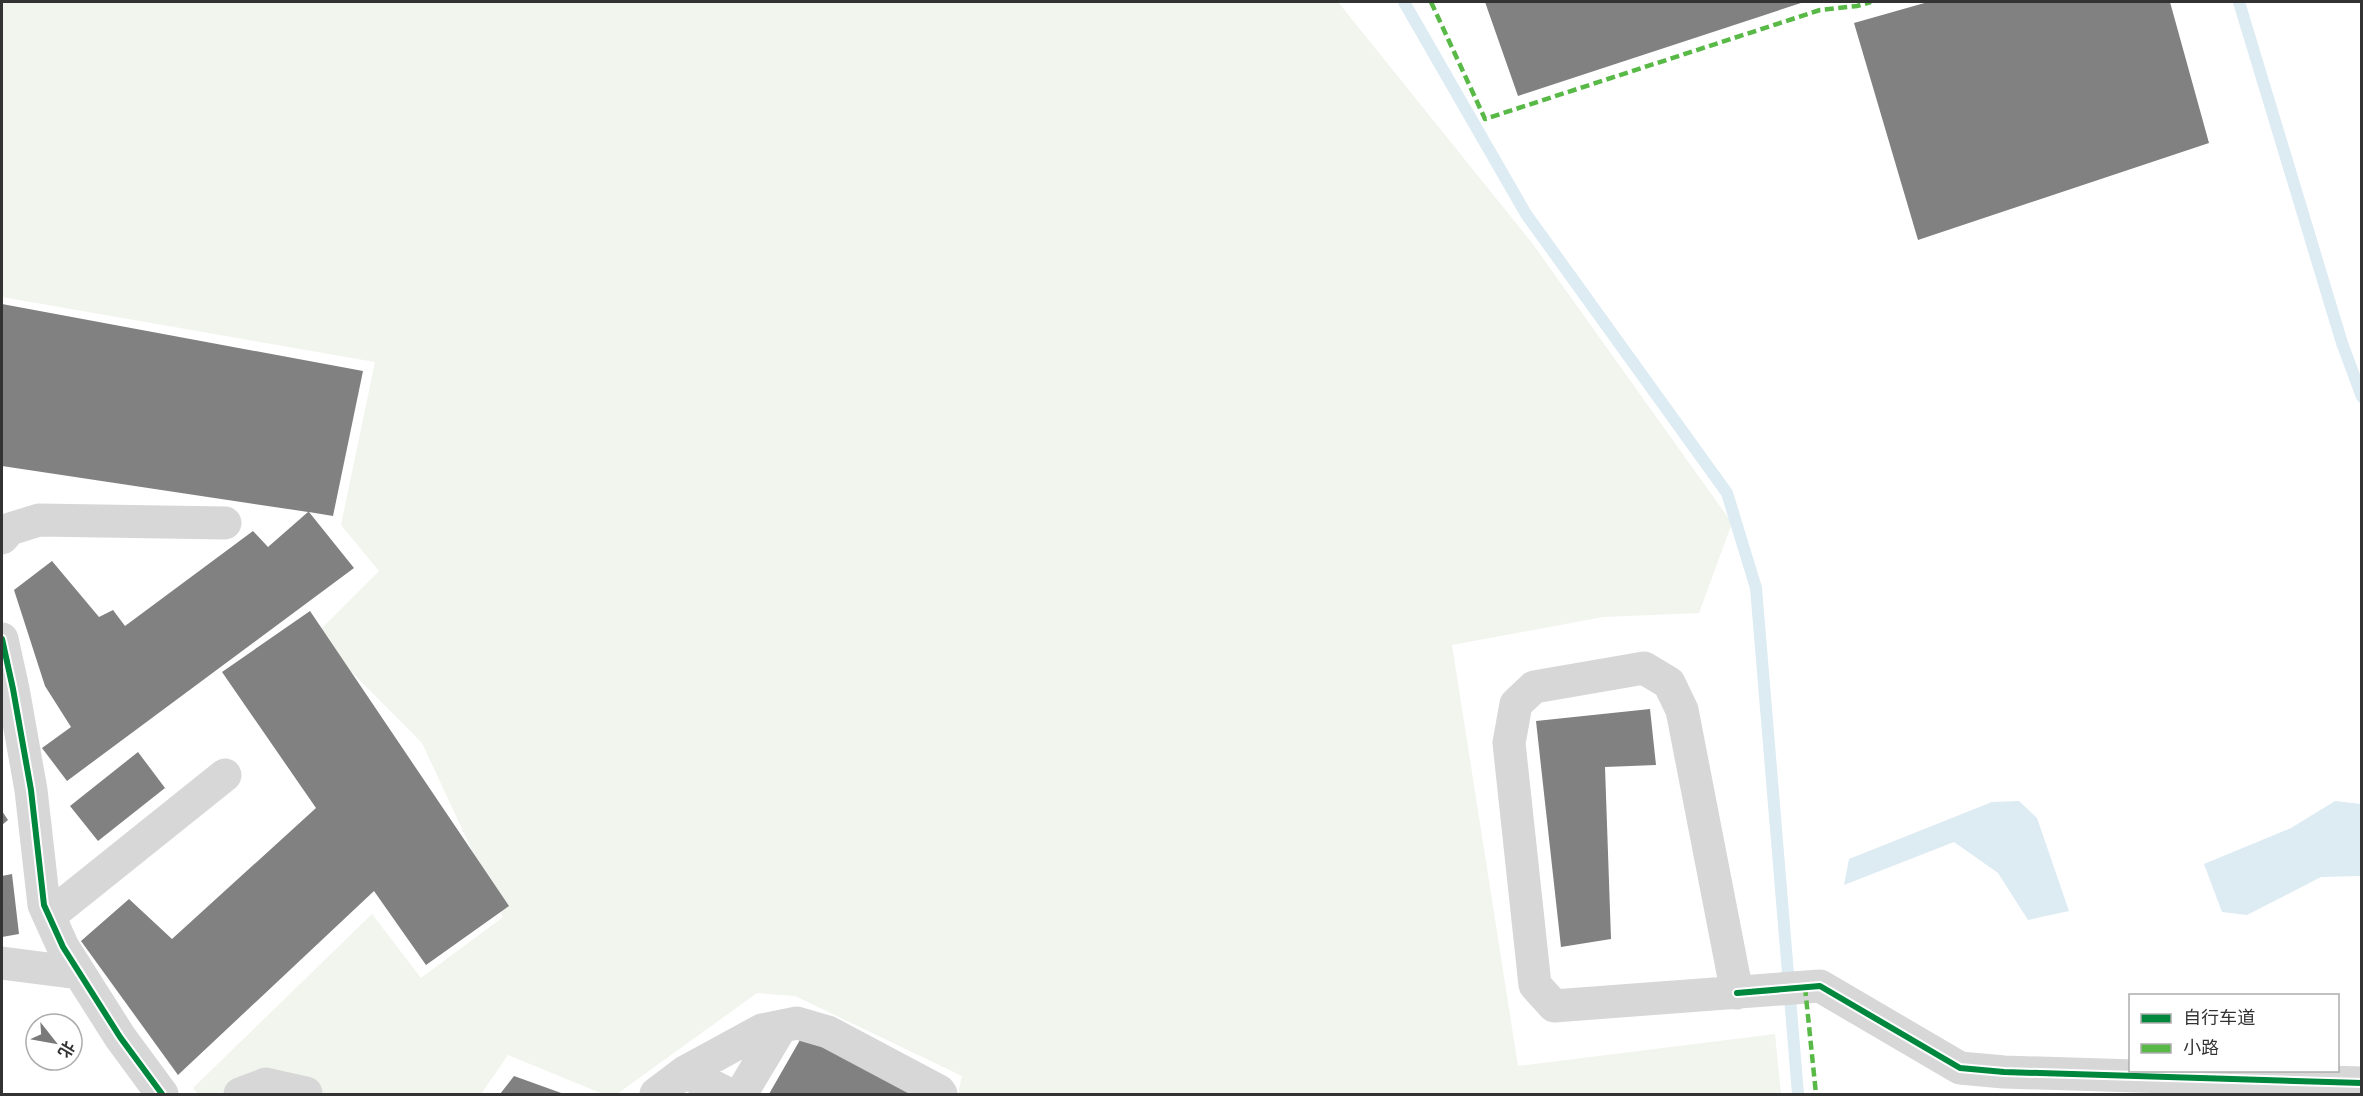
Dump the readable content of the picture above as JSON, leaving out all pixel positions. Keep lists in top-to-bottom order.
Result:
{
  "legend": ["自行车道", "小路"],
  "north": "bottom right"
}
